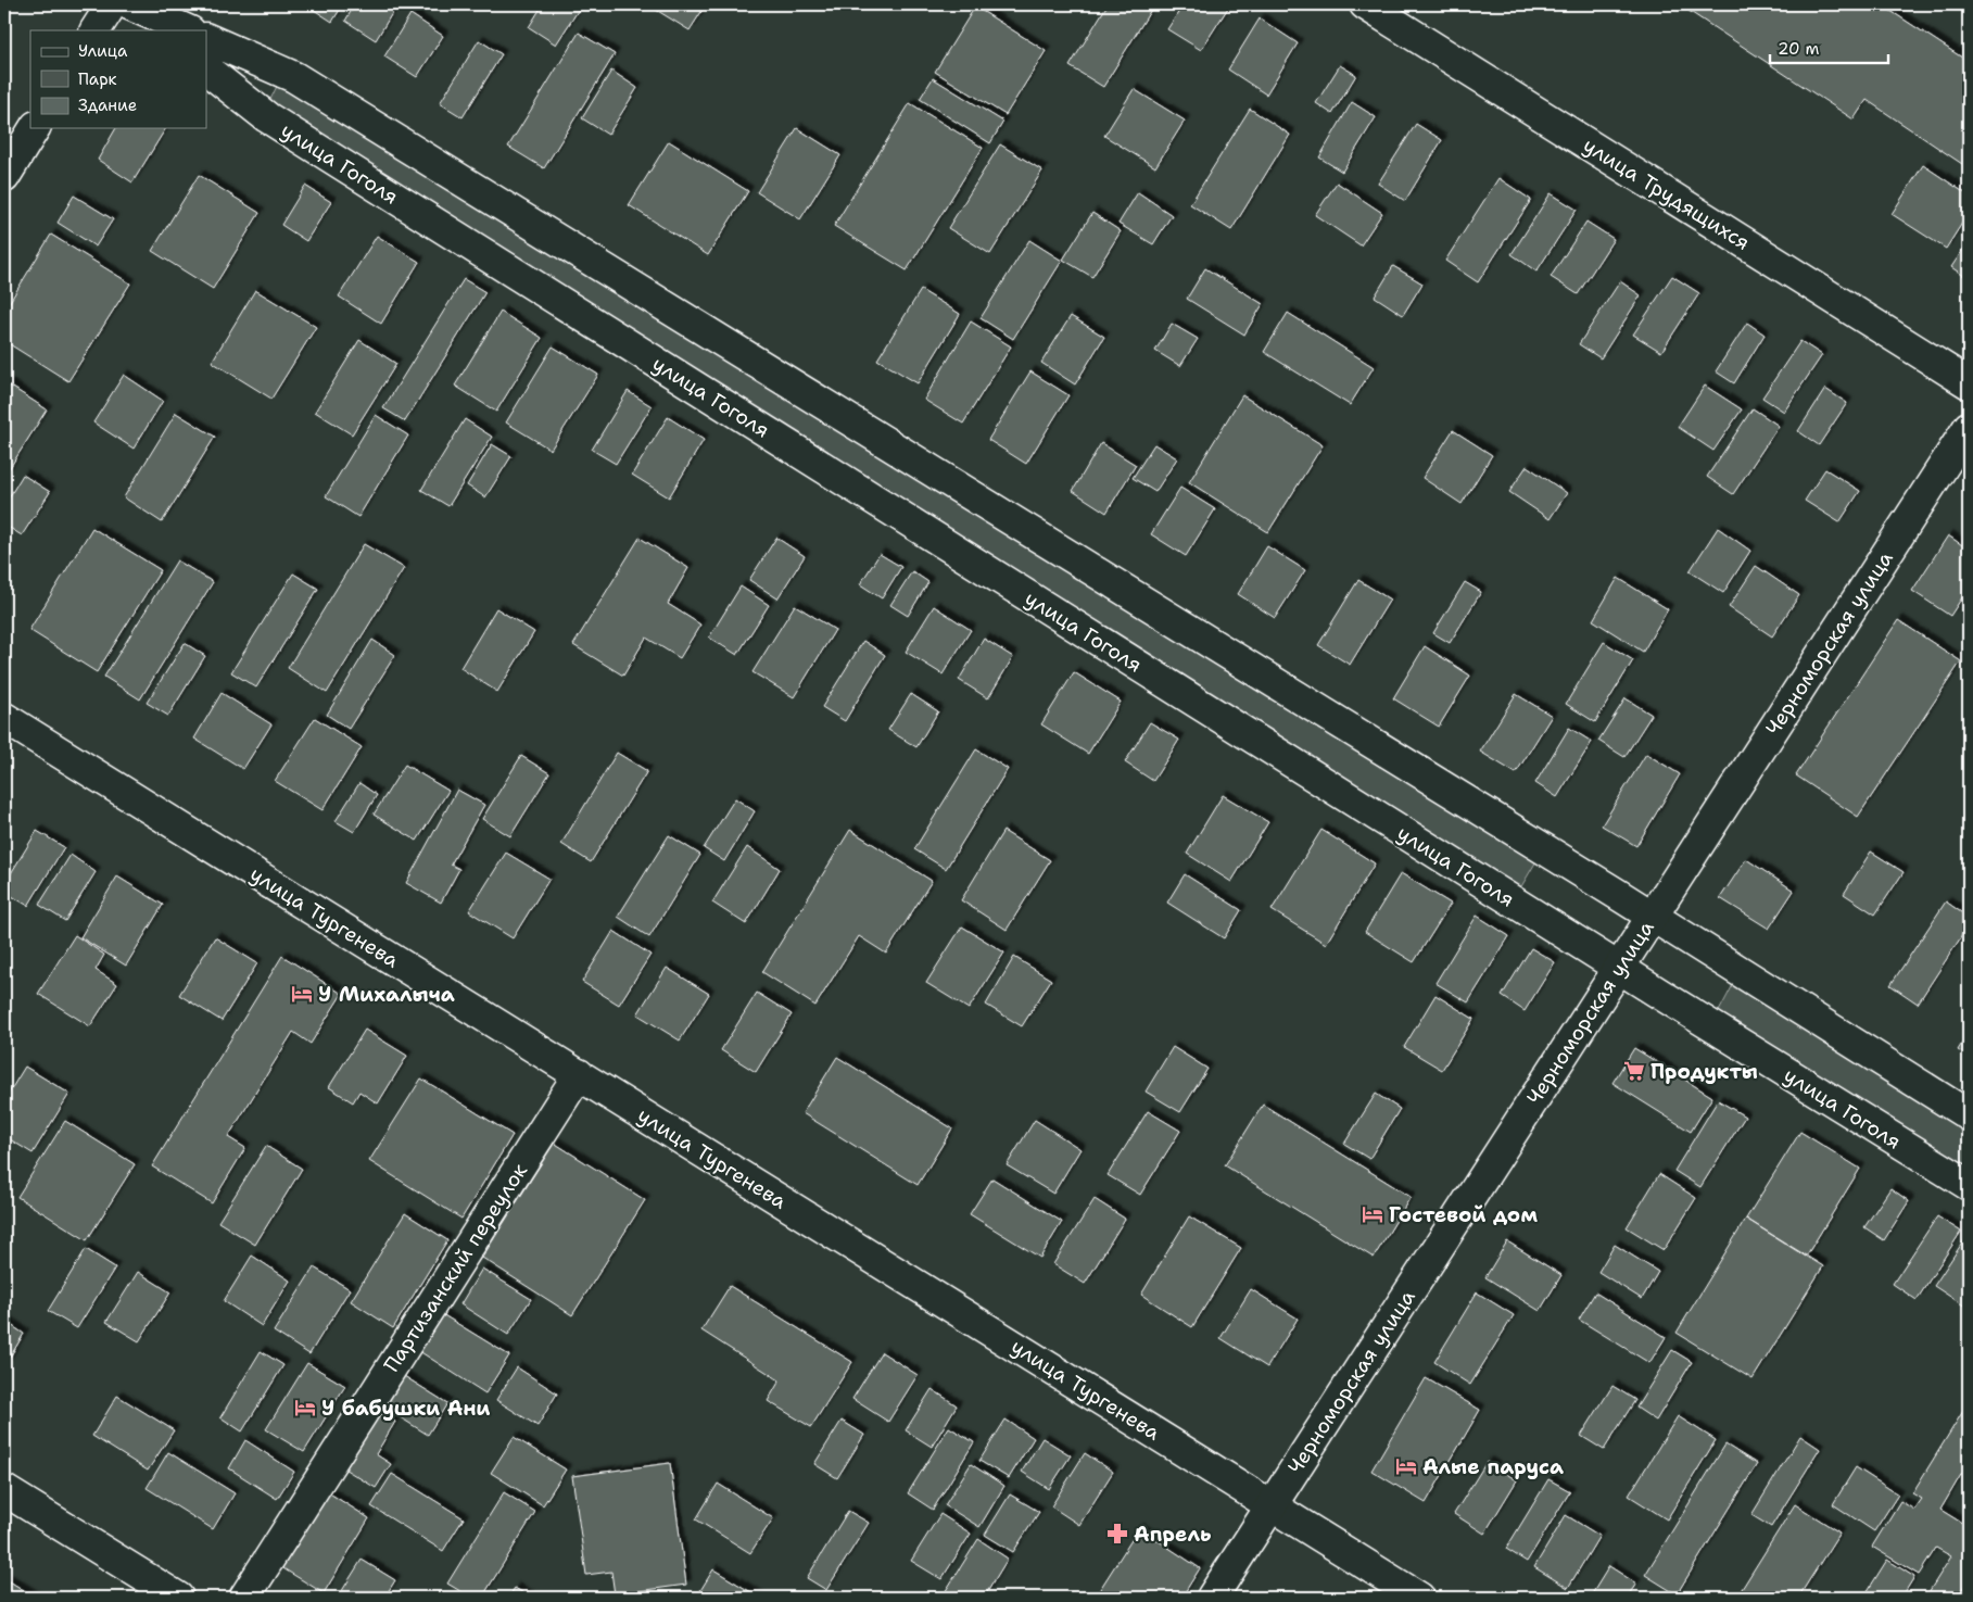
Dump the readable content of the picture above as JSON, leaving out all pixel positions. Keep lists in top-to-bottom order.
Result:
{
  "streets": {
    "street": [
      "улица Гоголя",
      "улица Трудящихся",
      "Черноморская улица",
      "улица Тургенева",
      "Партизанский переулок"
    ]
  },
  "crossings": [
    ["улица Гоголя", "Черноморская улица"],
    ["Черноморская улица", "улица Тургенева"],
    ["улица Тургенева", "Партизанский переулок"]
  ],
  "places": {
    "hotel": [
      "У Михалыча",
      "Гостевой дом",
      "У бабушки Ани",
      "Алые паруса"
    ],
    "supermarket": ["Продукты"],
    "pharmacy": ["Апрель"]
  },
  "legend": ["Улица", "Парк", "Здание"],
  "scale_bar": "20 m"
}
